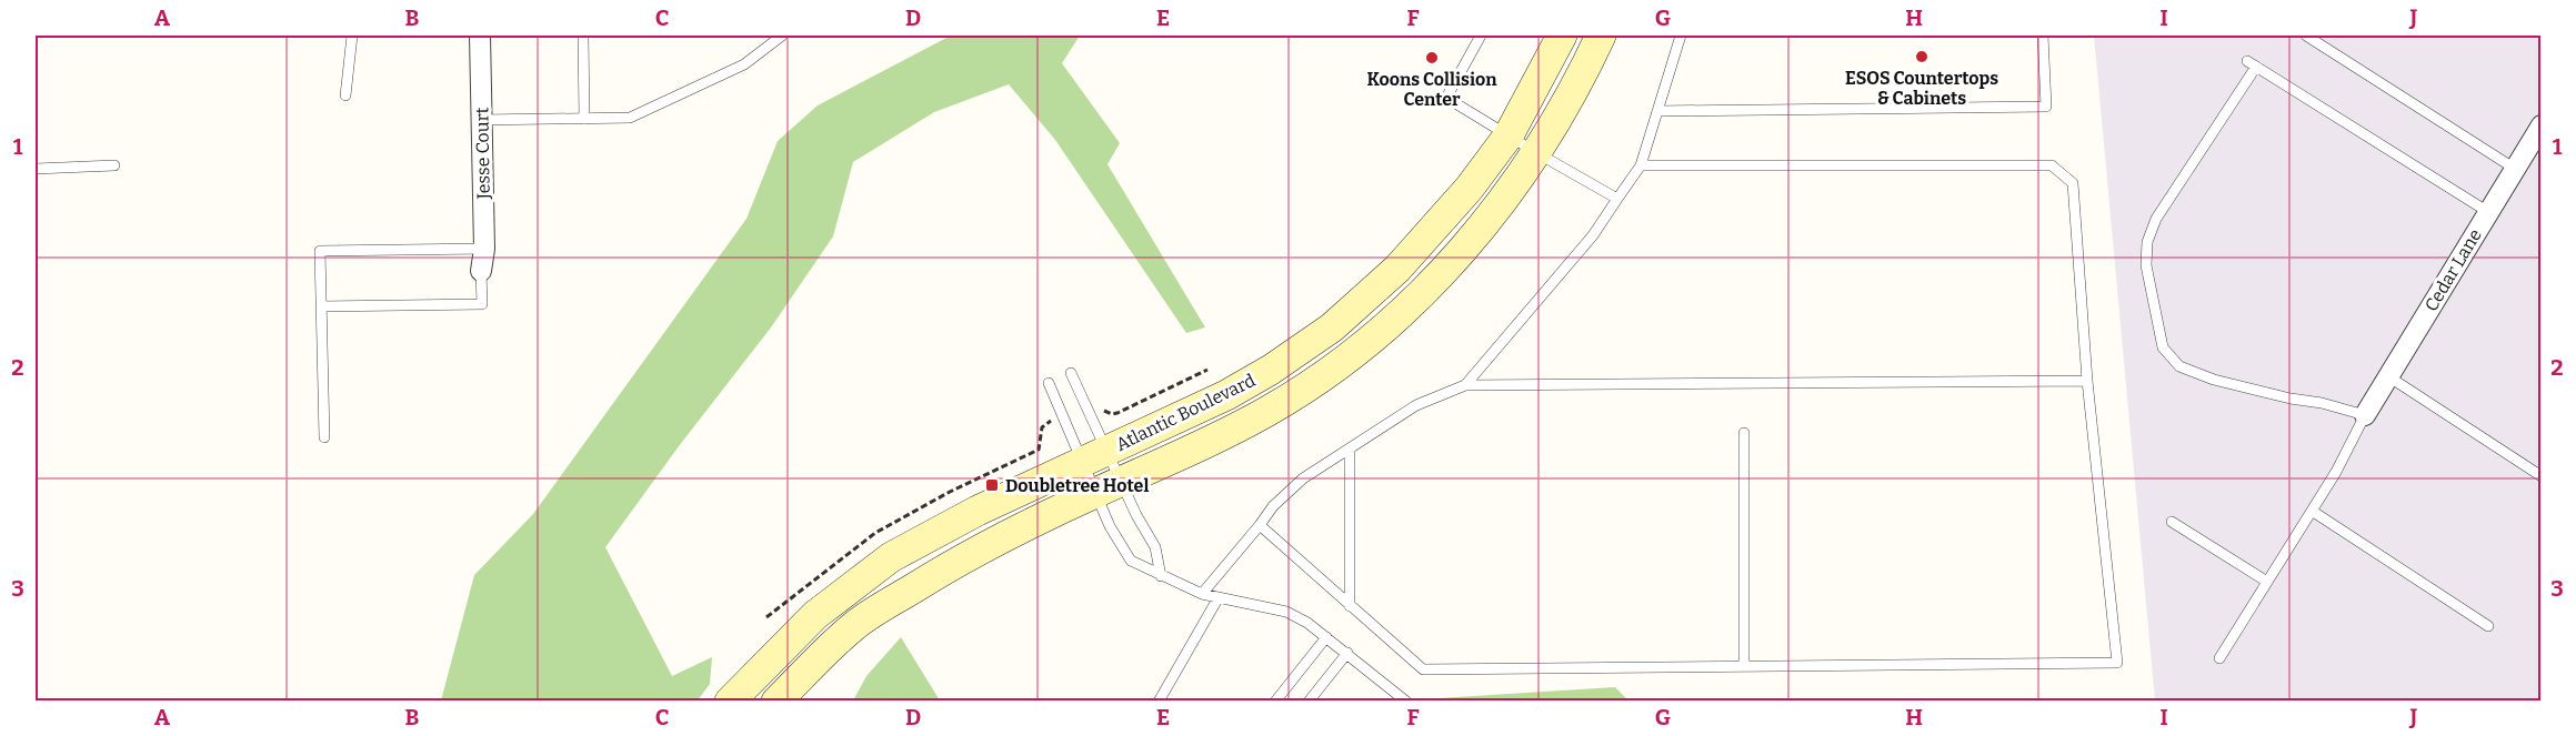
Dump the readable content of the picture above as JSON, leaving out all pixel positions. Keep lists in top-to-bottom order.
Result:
{
  "streets": {
    "main road": ["Atlantic Boulevard"],
    "street": ["Jesse Court", "Cedar Lane"]
  },
  "places": {
    "other": ["ESOS Countertops & Cabinets", "Koons Collision Center"],
    "transit": ["Doubletree Hotel"]
  },
  "grid": {
    "columns": [
      "A",
      "B",
      "C",
      "D",
      "E",
      "F",
      "G",
      "H",
      "I",
      "J"
    ],
    "rows": ["1", "2", "3"]
  }
}
